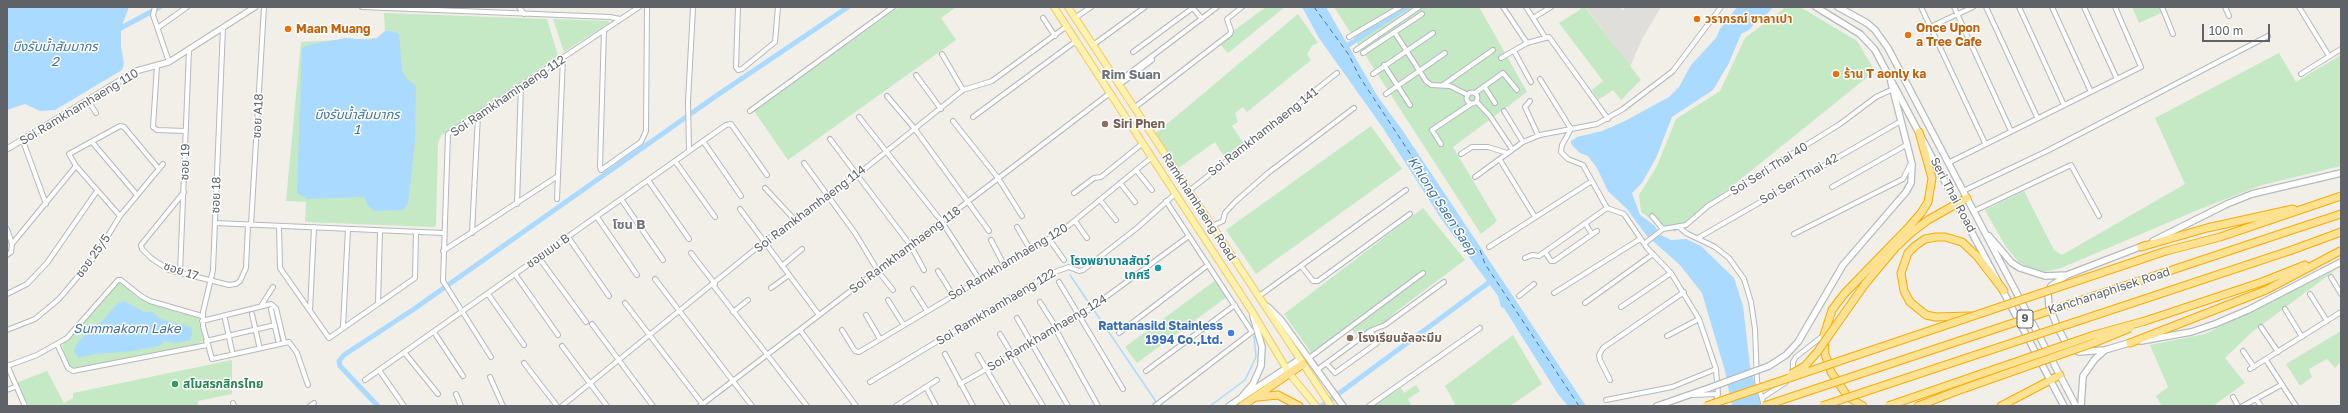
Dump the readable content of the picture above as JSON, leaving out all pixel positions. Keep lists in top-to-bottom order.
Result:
{
  "streets": {
    "highway": ["Kanchanaphisek Road", "9"],
    "main road": ["Seri Thai Road", "Ramkhamhaeng Road"],
    "street": [
      "Soi Ramkhamhaeng 112",
      "Soi Ramkhamhaeng 110",
      "ซอย A18",
      "Soi Ramkhamhaeng 141",
      "ซอย 19",
      "Soi Seri Thai 40",
      "Soi Seri Thai 42",
      "ซอย 18",
      "Soi Ramkhamhaeng 114",
      "Soi Ramkhamhaeng 118",
      "ซอยเมน B",
      "ซอย 25/5",
      "Soi Ramkhamhaeng 120",
      "ซอย 17",
      "Soi Ramkhamhaeng 122",
      "Soi Ramkhamhaeng 124"
    ]
  },
  "crossings": [
    ["Soi Ramkhamhaeng 112", "ซอยเมน B"],
    ["Soi Ramkhamhaeng 110", "ซอย 19"],
    ["Soi Ramkhamhaeng 110", "ซอย 18"],
    ["ซอย A18", "ซอย 17"],
    ["Soi Ramkhamhaeng 141", "Ramkhamhaeng Road"],
    ["ซอย 19", "ซอย 17"],
    ["ซอย 18", "ซอย 17"],
    ["Ramkhamhaeng Road", "Soi Ramkhamhaeng 114"],
    ["Ramkhamhaeng Road", "Soi Ramkhamhaeng 118"],
    ["Ramkhamhaeng Road", "Soi Ramkhamhaeng 120"],
    ["Ramkhamhaeng Road", "Soi Ramkhamhaeng 122"]
  ],
  "districts": ["Rim Suan", "โซน B"],
  "water": [
    "บึงรับน้ำสัมมากร 2",
    "บึงรับน้ำสัมมากร 1",
    "Khlong Saen Saep",
    "Summakorn Lake"
  ],
  "places": [
    "วราภรณ์ ซาลาเปา",
    "Maan Muang",
    "Once Upon a Tree Cafe",
    "ร้าน T aonly ka",
    "Siri Phen",
    "โรงพยาบาลสัตว์ เกศรี",
    "Rattanasild Stainless 1994 Co.,Ltd.",
    "โรงเรียนอัลอะมีม",
    "สโมสรกสิกรไทย"
  ],
  "scale_bar": "100 m"
}
